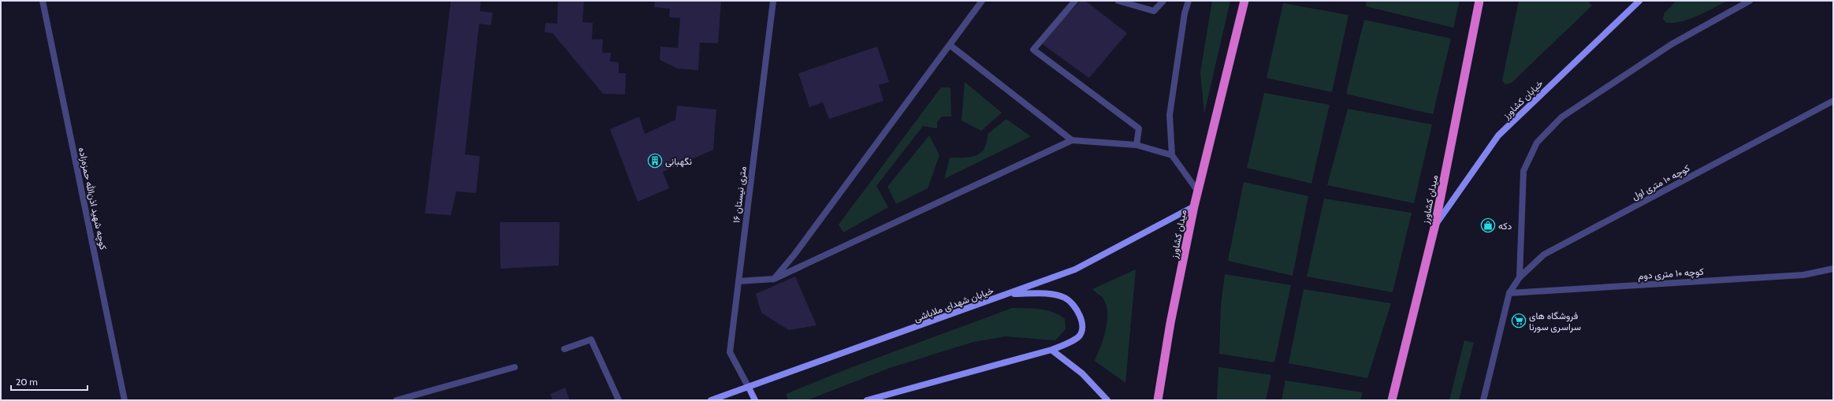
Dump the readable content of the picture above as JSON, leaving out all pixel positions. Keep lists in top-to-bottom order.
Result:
{
  "streets": {
    "highway": ["میدان کشاورز"],
    "main road": ["خیابان کشاورز", "خیابان شهدای ملاباشی"],
    "street": [
      "کوچه ۱۰ متری اول",
      "۱۶ متری نیستان",
      "کوچه شهید اذن‌الله حمزه‌زاده",
      "کوچه ۱۰ متری دوم"
    ]
  },
  "crossings": [
    ["خیابان کشاورز", "میدان کشاورز"],
    ["کوچه ۱۰ متری اول", "کوچه ۱۰ متری دوم"],
    ["۱۶ متری نیستان", "خیابان شهدای ملاباشی"],
    ["میدان کشاورز", "خیابان شهدای ملاباشی"]
  ],
  "places": {
    "building": ["نگهبانی"],
    "shop": ["دکه"],
    "supermarket": ["فروشگاه های سراسری سورنا"]
  },
  "scale_bar": "20 m"
}
